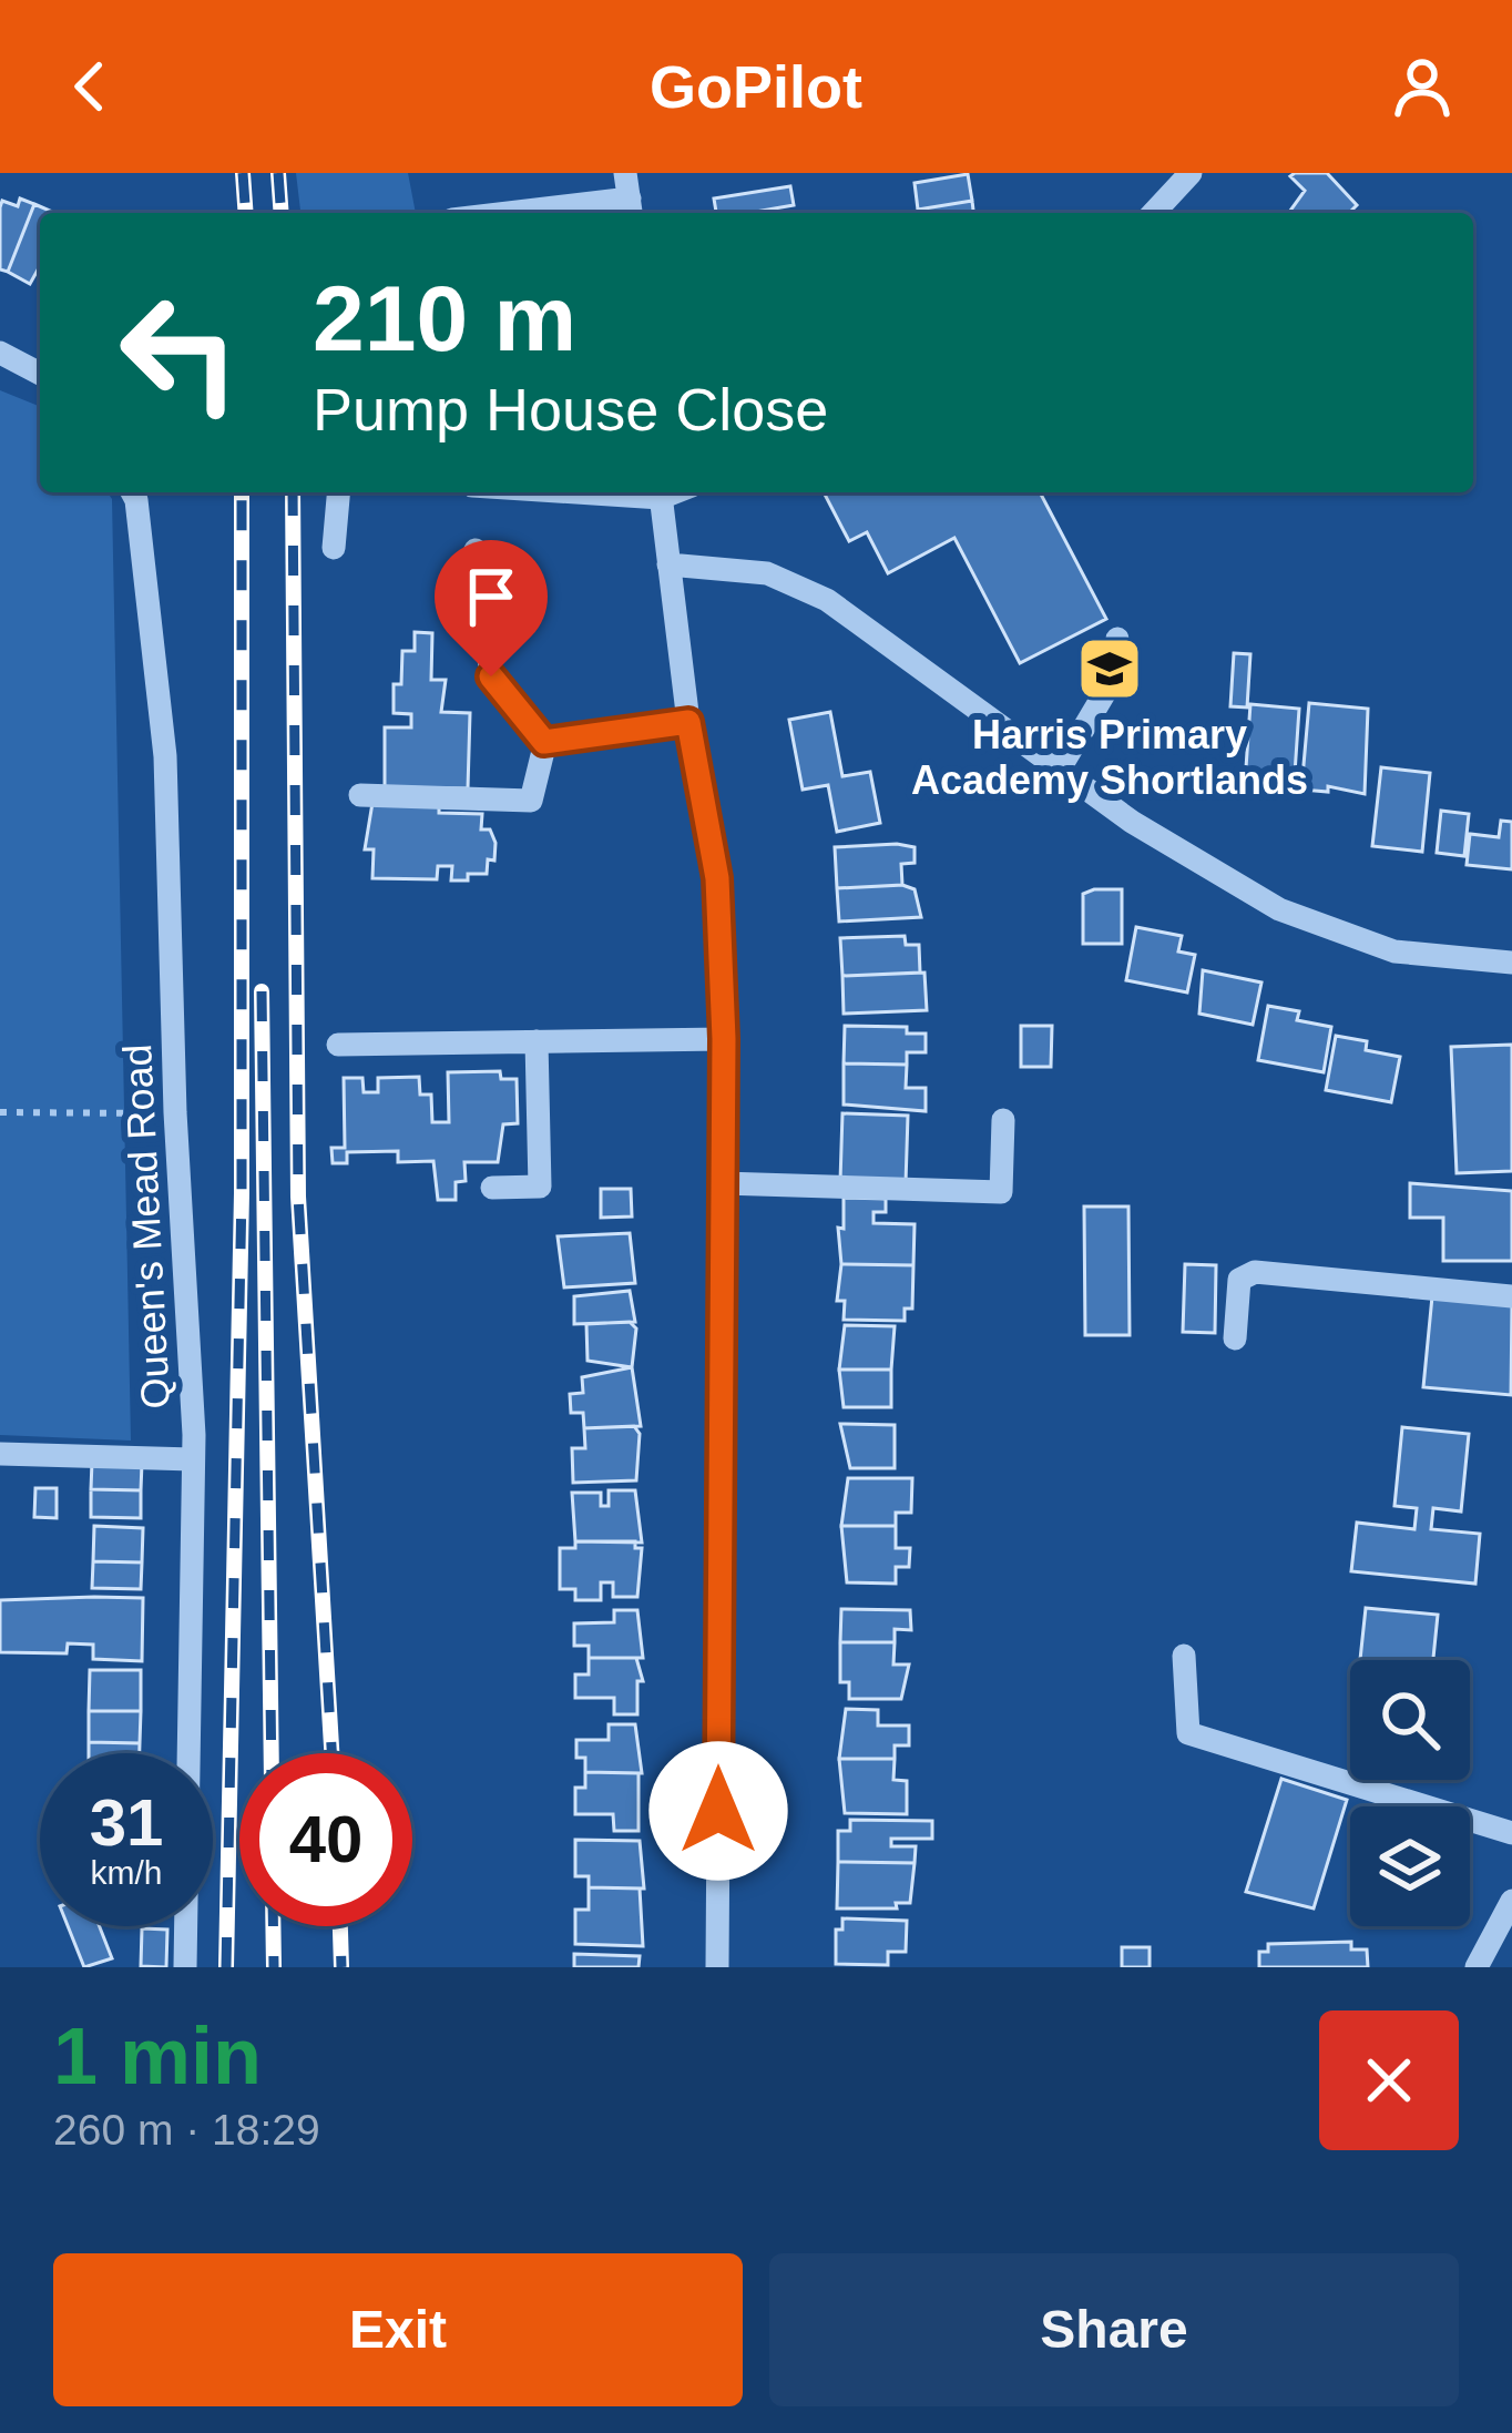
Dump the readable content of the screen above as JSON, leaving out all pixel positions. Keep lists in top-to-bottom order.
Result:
{
  "streets": {
    "street": ["Queen's Mead Road"]
  },
  "places": {
    "school or university": ["Harris Primary Academy Shortlands"]
  },
  "page": {
    "header": "GoPilot",
    "turn": ["210 m", "Pump House Close"],
    "speed": "31 km/h",
    "limit": "40",
    "heading": ["1 min", "260 m · 18:29"],
    "buttons": ["Exit", "Share"]
  }
}
